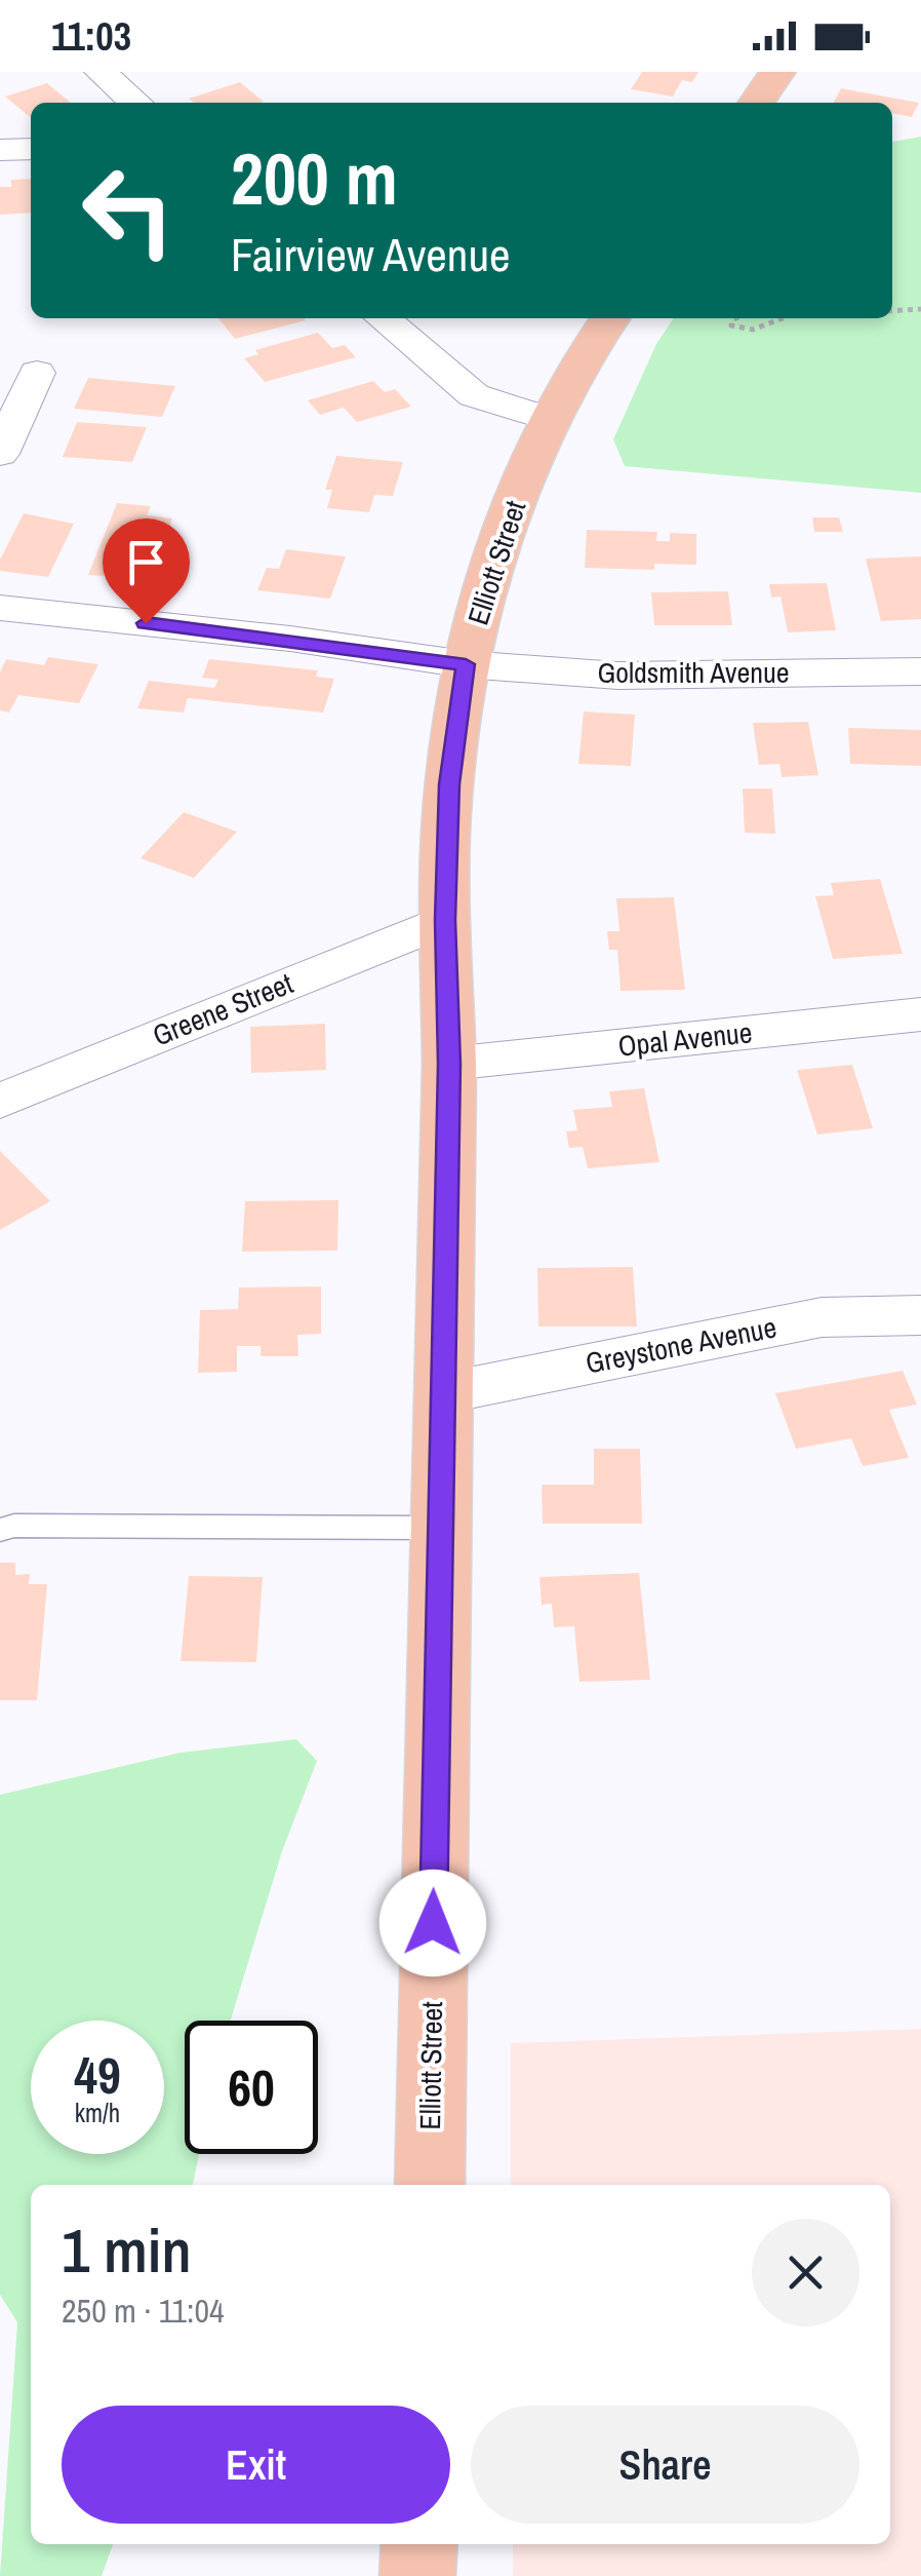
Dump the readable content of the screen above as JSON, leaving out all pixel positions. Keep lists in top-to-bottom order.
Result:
{
  "streets": {
    "main road": ["Elliott Street"],
    "street": [
      "Goldsmith Avenue",
      "Greene Street",
      "Opal Avenue",
      "Greystone Avenue"
    ]
  },
  "crossings": [
    ["Elliott Street", "Goldsmith Avenue"],
    ["Elliott Street", "Greene Street"],
    ["Elliott Street", "Opal Avenue"],
    ["Elliott Street", "Greystone Avenue"]
  ],
  "page": {
    "status": "11:03",
    "turn": ["200 m", "Fairview Avenue"],
    "speed": "49 km/h",
    "limit": "60",
    "heading": ["1 min", "250 m · 11:04"],
    "buttons": ["Exit", "Share"]
  }
}
